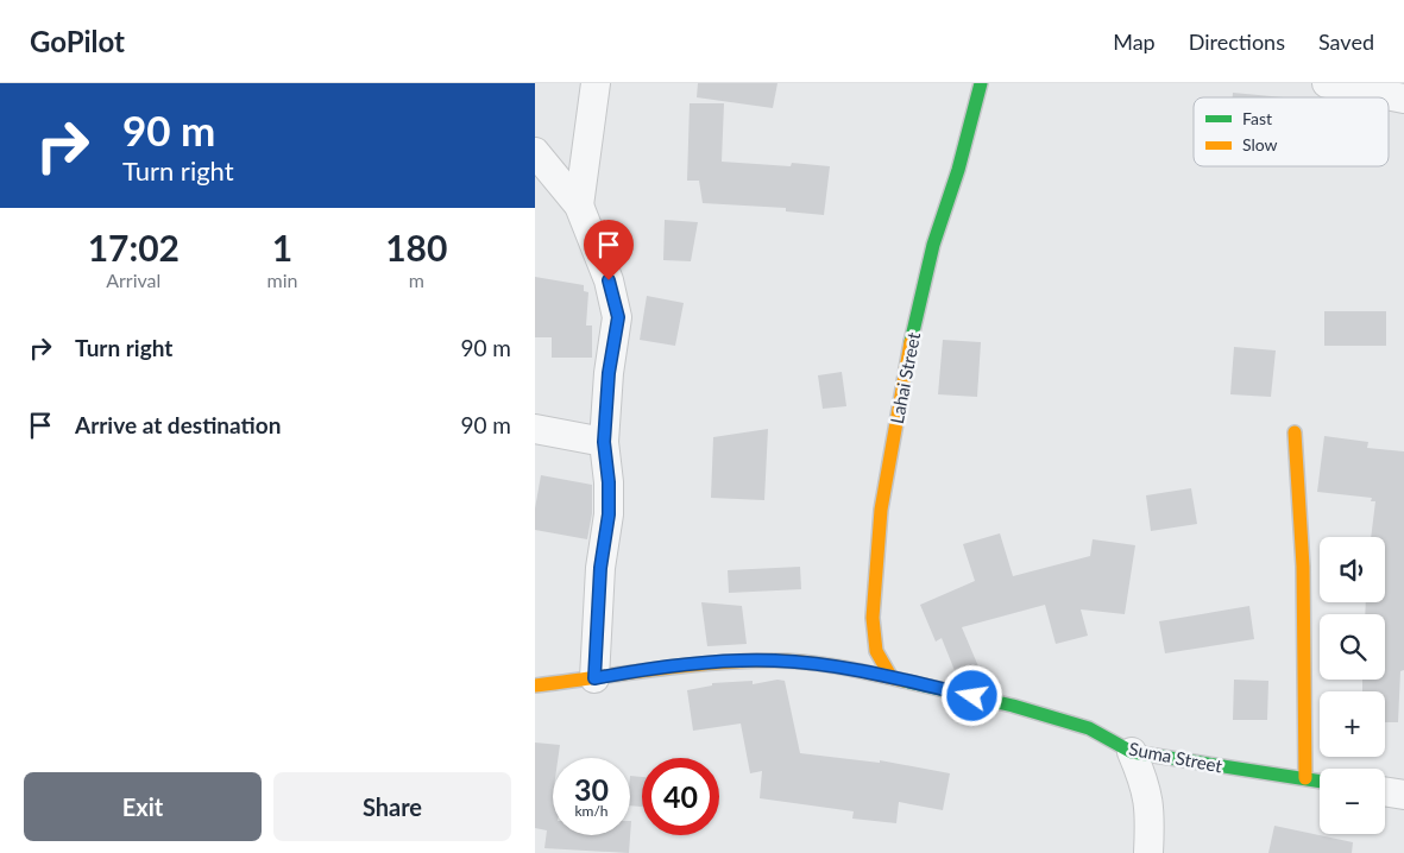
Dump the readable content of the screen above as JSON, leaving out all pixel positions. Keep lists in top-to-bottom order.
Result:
{
  "streets": {
    "street": ["Lahai Street", "Suma Street"]
  },
  "crossings": [
    ["Lahai Street", "Suma Street"]
  ],
  "legend": ["Fast", "Slow"],
  "page": {
    "header": "GoPilot",
    "nav": ["Map", "Directions", "Saved"],
    "turn": ["90 m", "Turn right"],
    "eta": [
      "17:02",
      "Arrival",
      "1",
      "min",
      "180",
      "m"
    ],
    "list": [
      {
        "name": "Turn right",
        "value": "90 m"
      },
      {
        "name": "Arrive at destination",
        "value": "90 m"
      }
    ],
    "map_buttons": ["+", "−"],
    "speed": "30 km/h",
    "limit": "40",
    "buttons": ["Exit", "Share"]
  }
}
